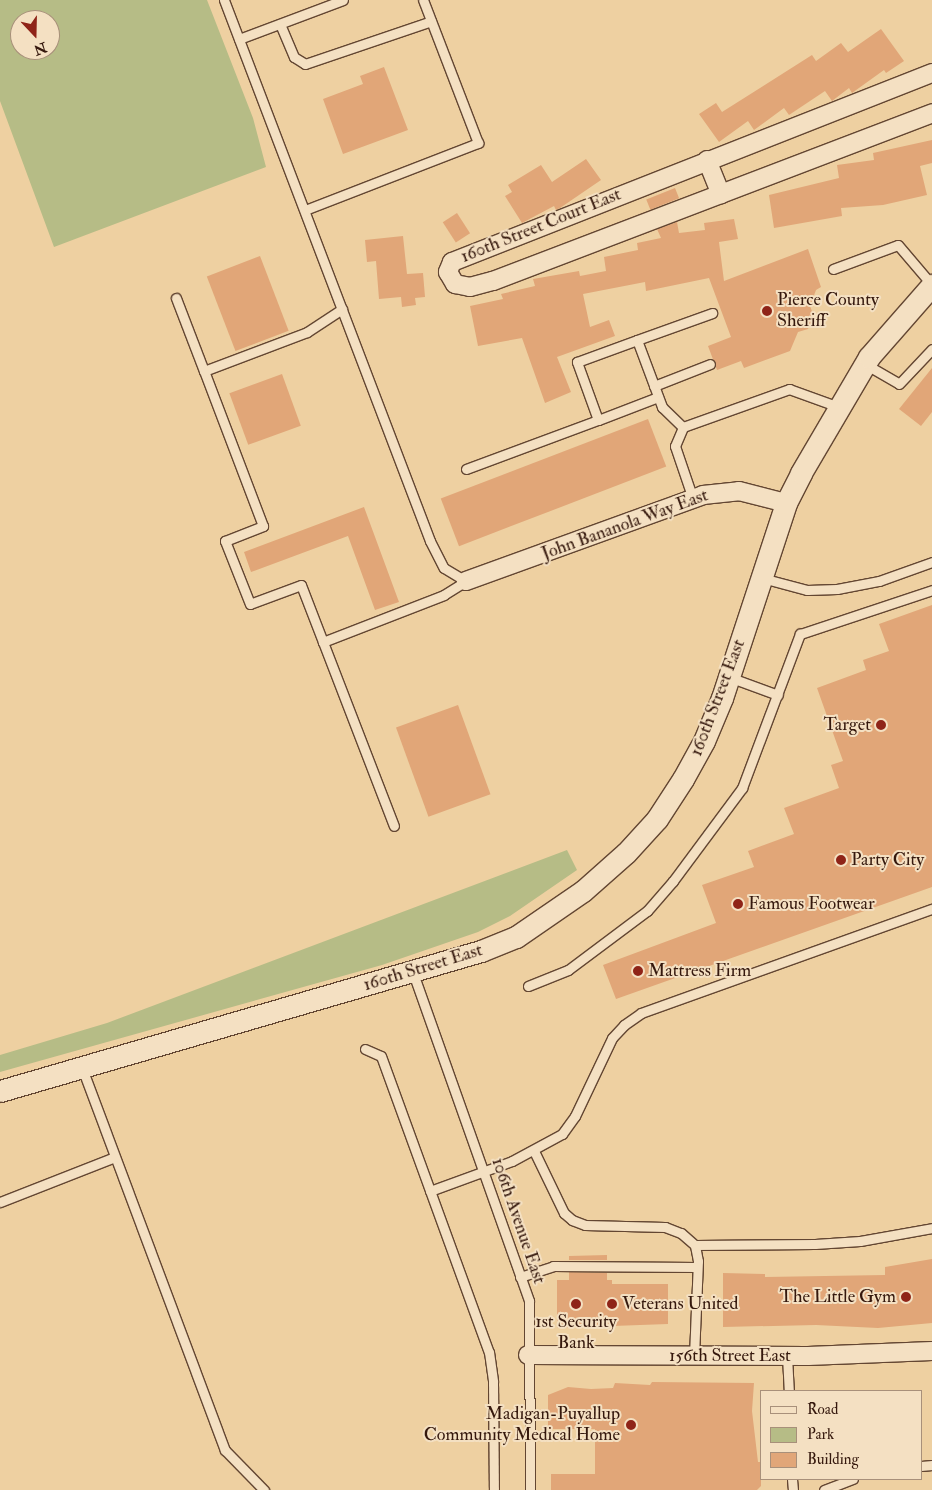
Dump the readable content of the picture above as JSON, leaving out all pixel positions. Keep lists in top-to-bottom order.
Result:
{
  "streets": {
    "street": [
      "160th Street Court East",
      "John Bananola Way East",
      "160th Street East",
      "156th Street East"
    ],
    "lane": ["106th Avenue East"]
  },
  "crossings": [
    ["John Bananola Way East", "160th Street East"],
    ["160th Street East", "106th Avenue East"],
    ["106th Avenue East", "156th Street East"]
  ],
  "places": [
    "Pierce County Sheriff",
    "Target",
    "Party City",
    "Famous Footwear",
    "Mattress Firm",
    "The Little Gym",
    "1st Security Bank",
    "Veterans United",
    "Madigan-Puyallup Community Medical Home"
  ],
  "legend": ["Road", "Park", "Building"],
  "north": "bottom"
}
